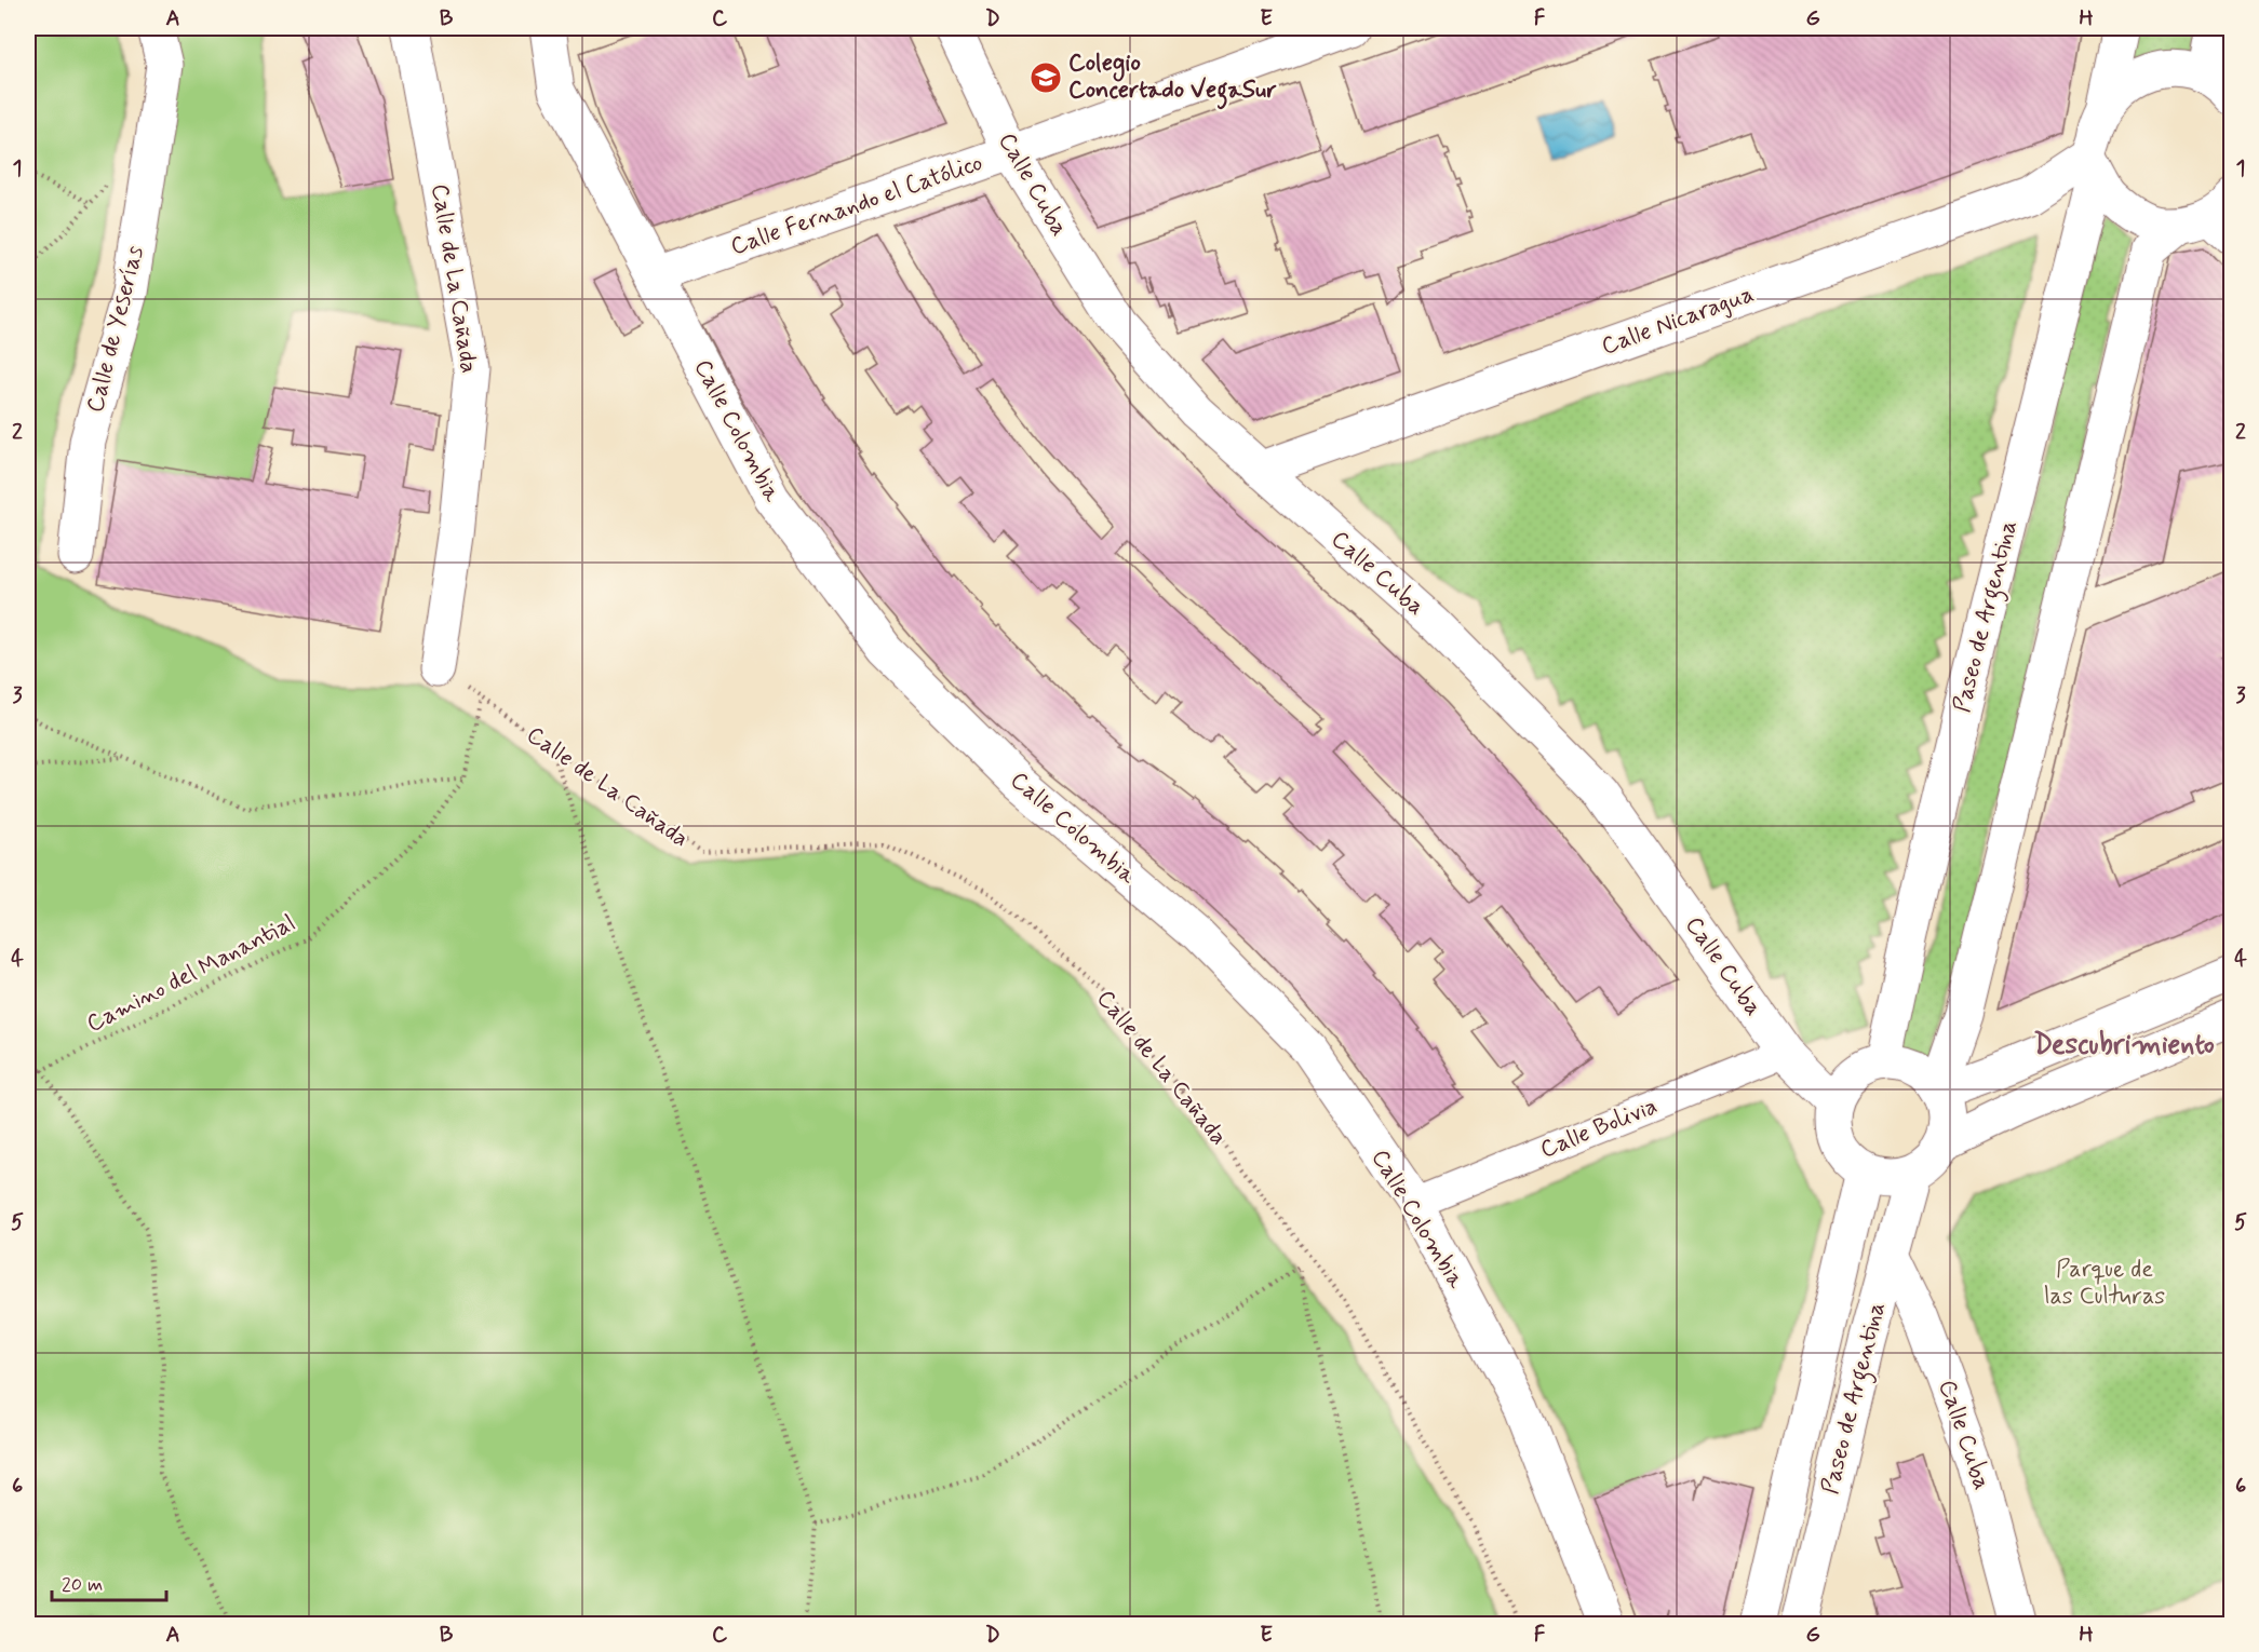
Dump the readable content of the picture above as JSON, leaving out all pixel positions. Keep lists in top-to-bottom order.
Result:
{
  "streets": {
    "street": [
      "Calle Cuba",
      "Calle Fernando el Católico",
      "Calle de La Cañada",
      "Calle Nicaragua",
      "Calle de Yeserías",
      "Calle Colombia",
      "Paseo de Argentina",
      "Calle Bolivia"
    ],
    "path": ["Camino del Manantial"]
  },
  "crossings": [
    ["Calle Cuba", "Calle Fernando el Católico"],
    ["Calle Cuba", "Calle Nicaragua"],
    ["Calle Cuba", "Paseo de Argentina"],
    ["Calle Cuba", "Calle Bolivia"],
    ["Calle Fernando el Católico", "Calle Colombia"],
    ["Calle de La Cañada", "Camino del Manantial"],
    ["Calle Nicaragua", "Paseo de Argentina"],
    ["Calle Colombia", "Calle Bolivia"]
  ],
  "districts": ["Descubrimiento"],
  "parks": ["Parque de las Culturas"],
  "places": {
    "school or university": ["Colegio Concertado VegaSur"]
  },
  "scale_bar": "20 m",
  "grid": {
    "columns": [
      "A",
      "B",
      "C",
      "D",
      "E",
      "F",
      "G",
      "H"
    ],
    "rows": [
      "1",
      "2",
      "3",
      "4",
      "5",
      "6"
    ]
  }
}
